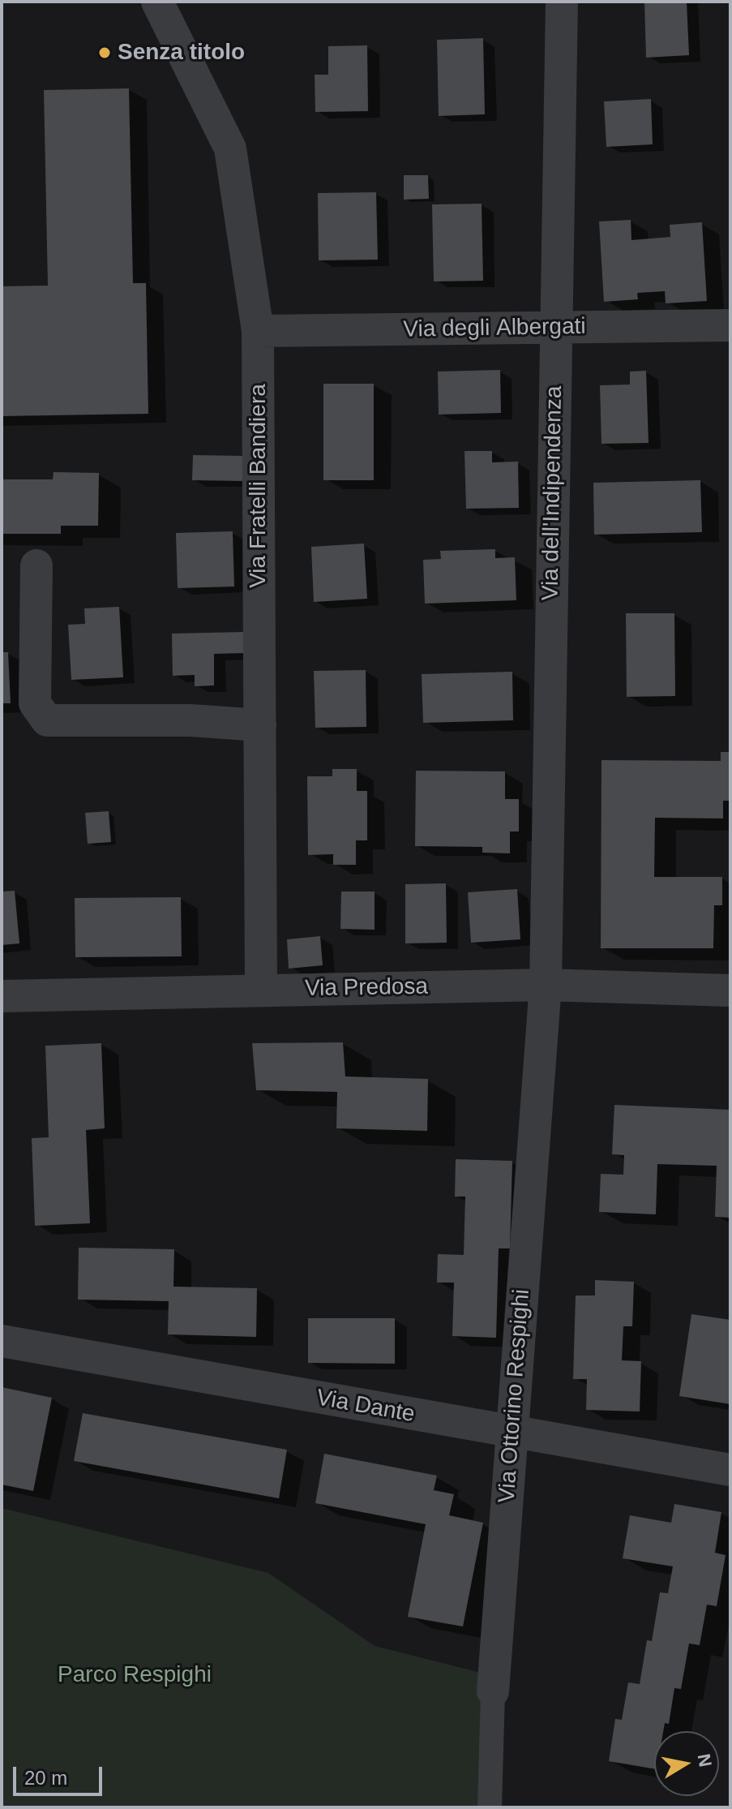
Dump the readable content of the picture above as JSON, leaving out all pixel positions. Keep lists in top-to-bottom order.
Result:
{
  "streets": {
    "street": [
      "Via degli Albergati",
      "Via Fratelli Bandiera",
      "Via dell'Indipendenza",
      "Via Predosa",
      "Via Ottorino Respighi",
      "Via Dante"
    ]
  },
  "crossings": [
    ["Via degli Albergati", "Via Fratelli Bandiera"],
    ["Via degli Albergati", "Via dell'Indipendenza"],
    ["Via Fratelli Bandiera", "Via Predosa"],
    ["Via dell'Indipendenza", "Via Predosa"],
    ["Via dell'Indipendenza", "Via Ottorino Respighi"],
    ["Via Predosa", "Via Ottorino Respighi"],
    ["Via Ottorino Respighi", "Via Dante"]
  ],
  "parks": ["Parco Respighi"],
  "places": ["Senza titolo"],
  "scale_bar": "20 m",
  "north": "right"
}
